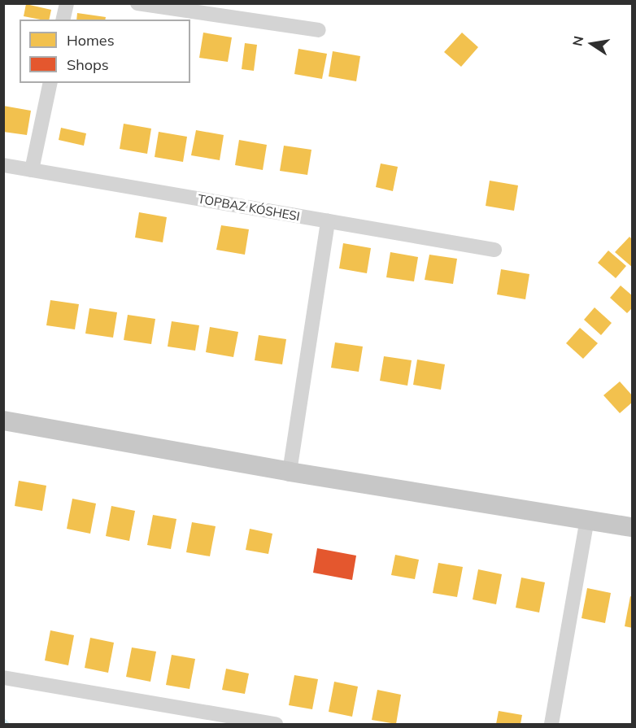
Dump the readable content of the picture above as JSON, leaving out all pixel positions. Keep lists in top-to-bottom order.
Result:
{
  "streets": {
    "street": ["TOPBAZ KÓSHESI"]
  },
  "legend": ["Homes", "Shops"],
  "north": "left"
}
